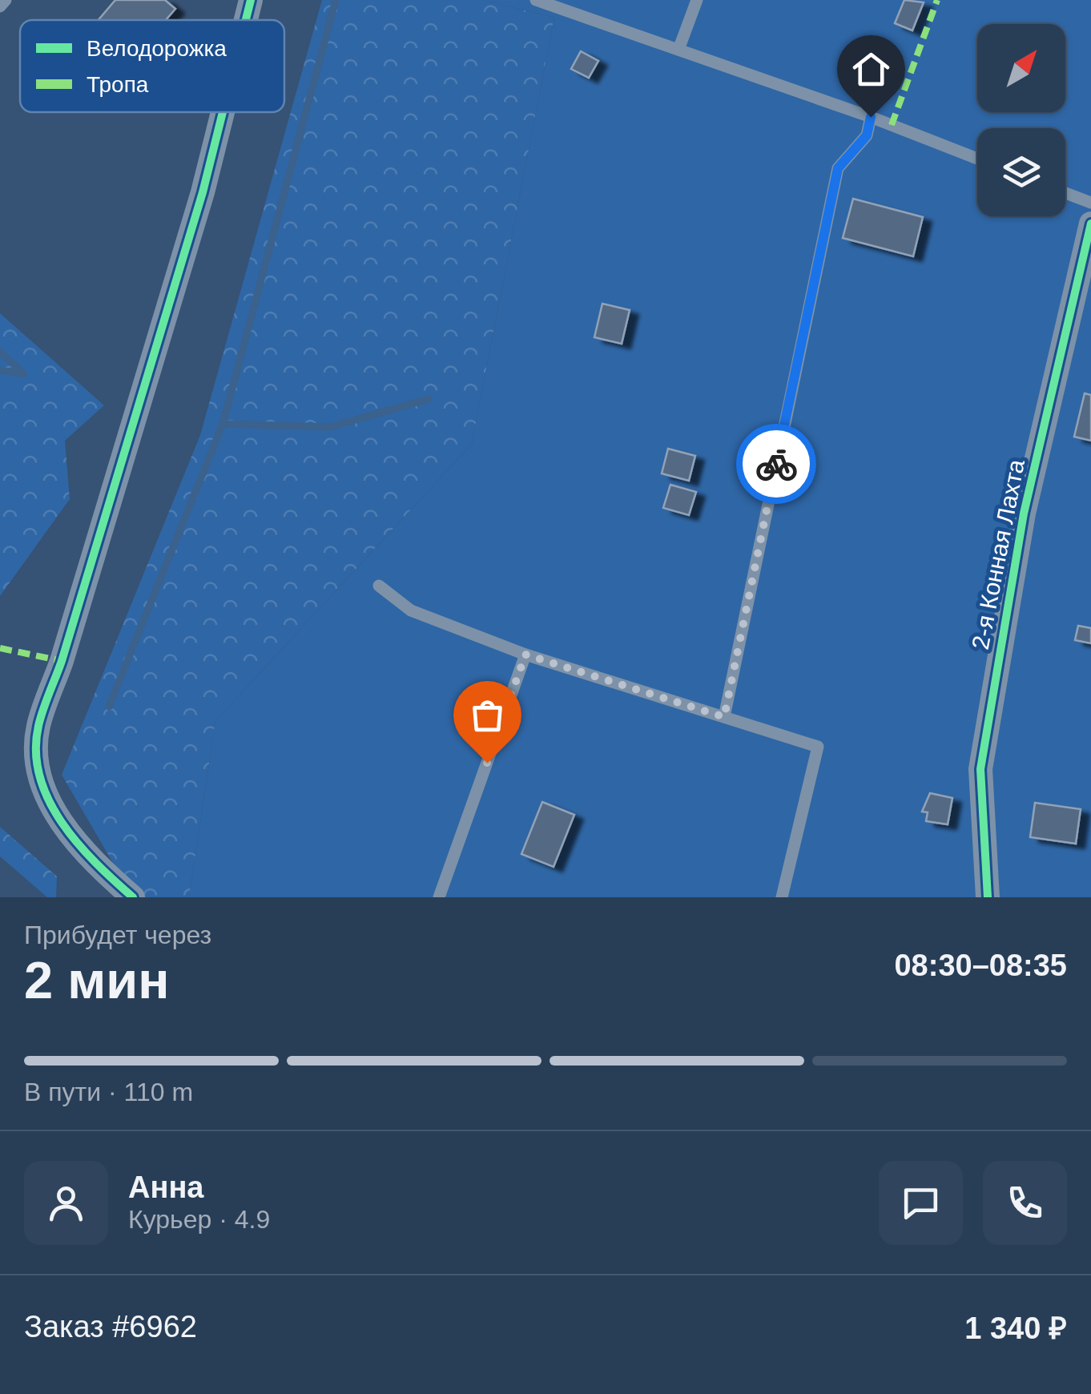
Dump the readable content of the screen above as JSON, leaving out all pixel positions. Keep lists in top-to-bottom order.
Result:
{
  "streets": {
    "street": ["2-я Конная Лахта"]
  },
  "legend": ["Велодорожка", "Тропа"],
  "north": "top right",
  "page": {
    "heading": ["2 мин", "Прибудет через", "08:30–08:35"],
    "panel": [
      "Анна",
      "Курьер · 4.9",
      "Заказ #6962",
      "1 340 ₽"
    ],
    "bar": "В пути · 110 m"
  }
}
